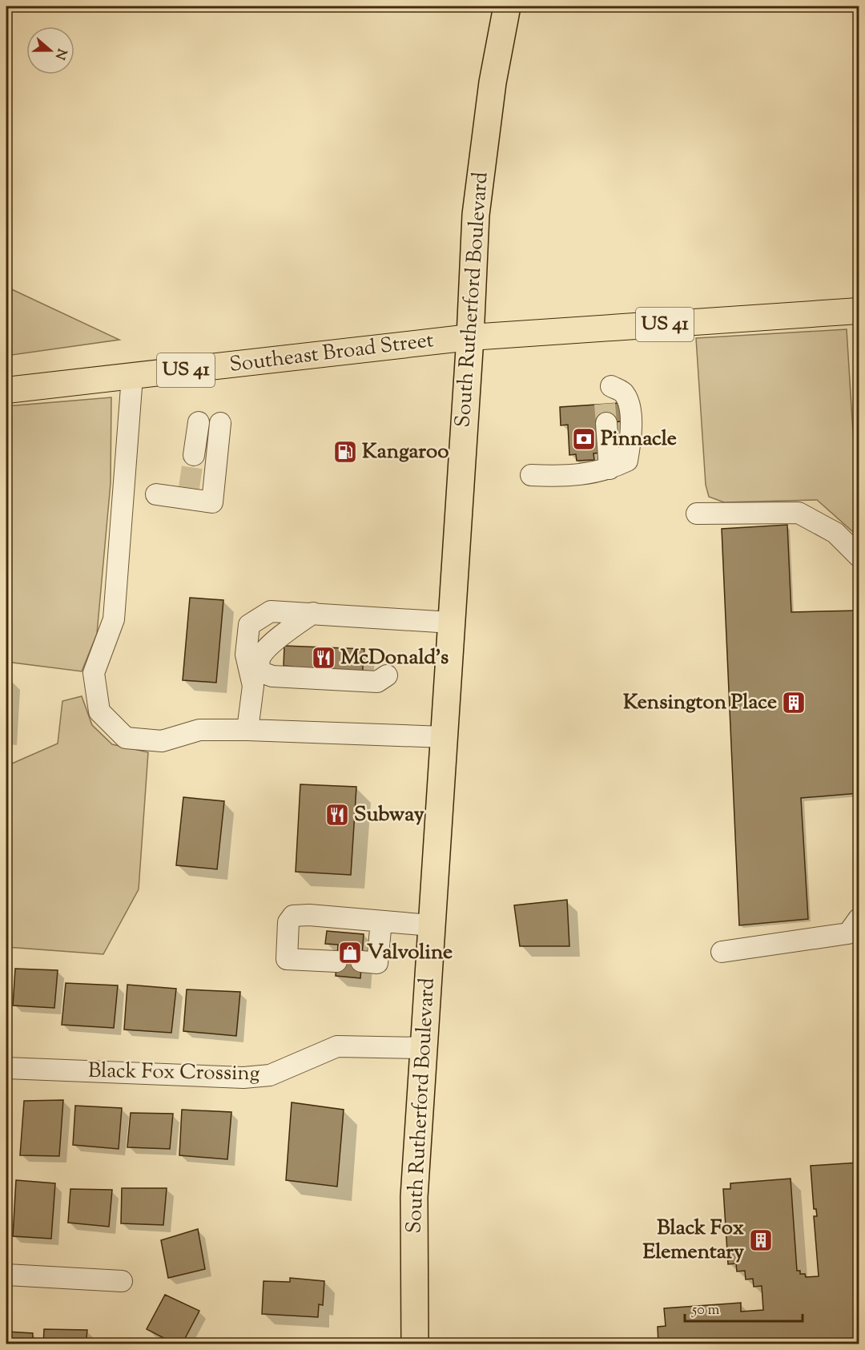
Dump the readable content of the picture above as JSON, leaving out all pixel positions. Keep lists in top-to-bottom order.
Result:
{
  "streets": {
    "highway": ["South Rutherford Boulevard"],
    "main road": ["US 41", "Southeast Broad Street"],
    "street": ["Black Fox Crossing"]
  },
  "crossings": [
    ["South Rutherford Boulevard", "Southeast Broad Street"],
    ["South Rutherford Boulevard", "Black Fox Crossing"]
  ],
  "places": {
    "bank": ["Pinnacle"],
    "fuel station": ["Kangaroo"],
    "restaurant": ["McDonald's", "Subway"],
    "building": ["Kensington Place", "Black Fox Elementary"],
    "shop": ["Valvoline"]
  },
  "scale_bar": "50 m",
  "north": "right"
}
